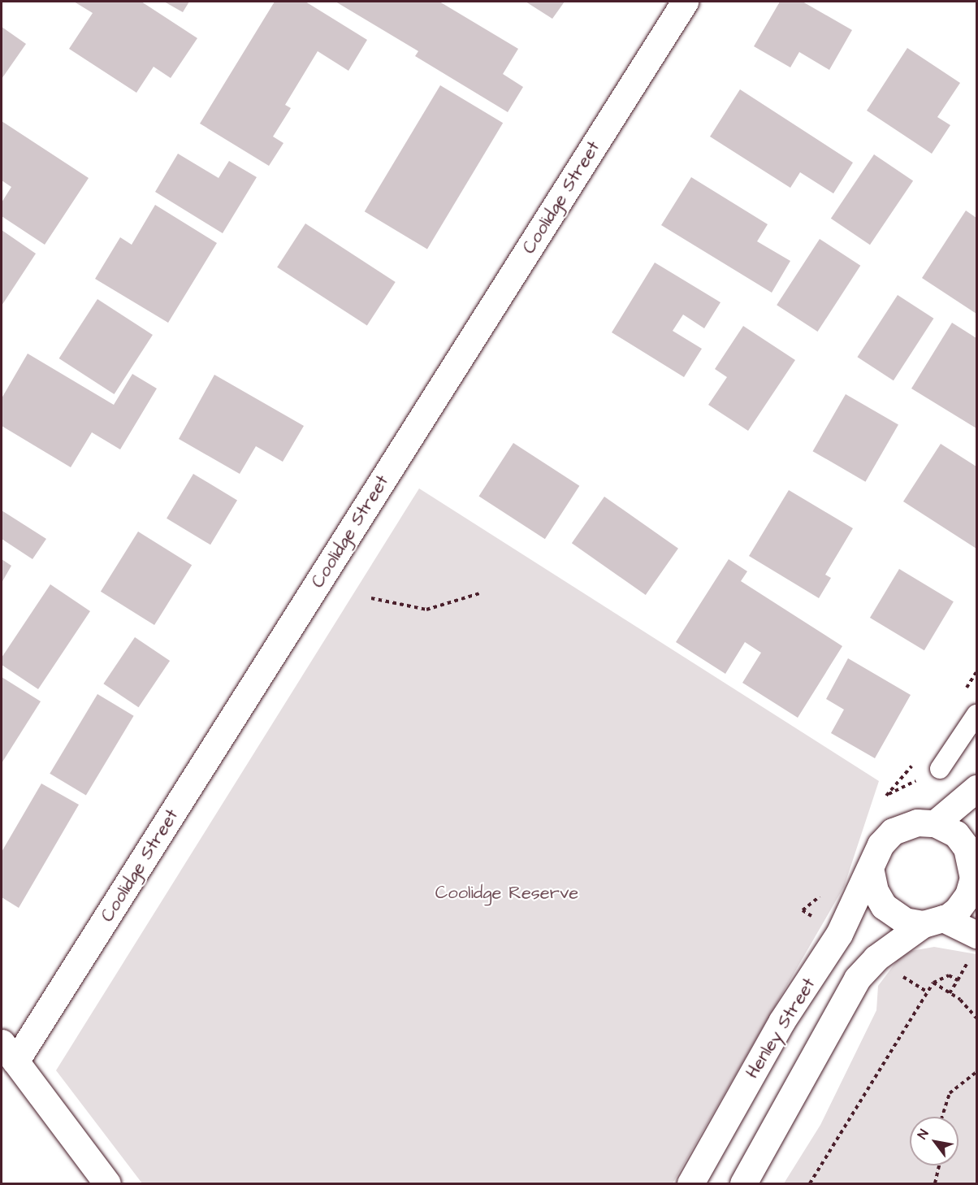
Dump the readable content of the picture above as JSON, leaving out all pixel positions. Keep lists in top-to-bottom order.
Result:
{
  "streets": {
    "street": ["Coolidge Street", "Henley Street"]
  },
  "parks": ["Coolidge Reserve"],
  "north": "top left"
}
